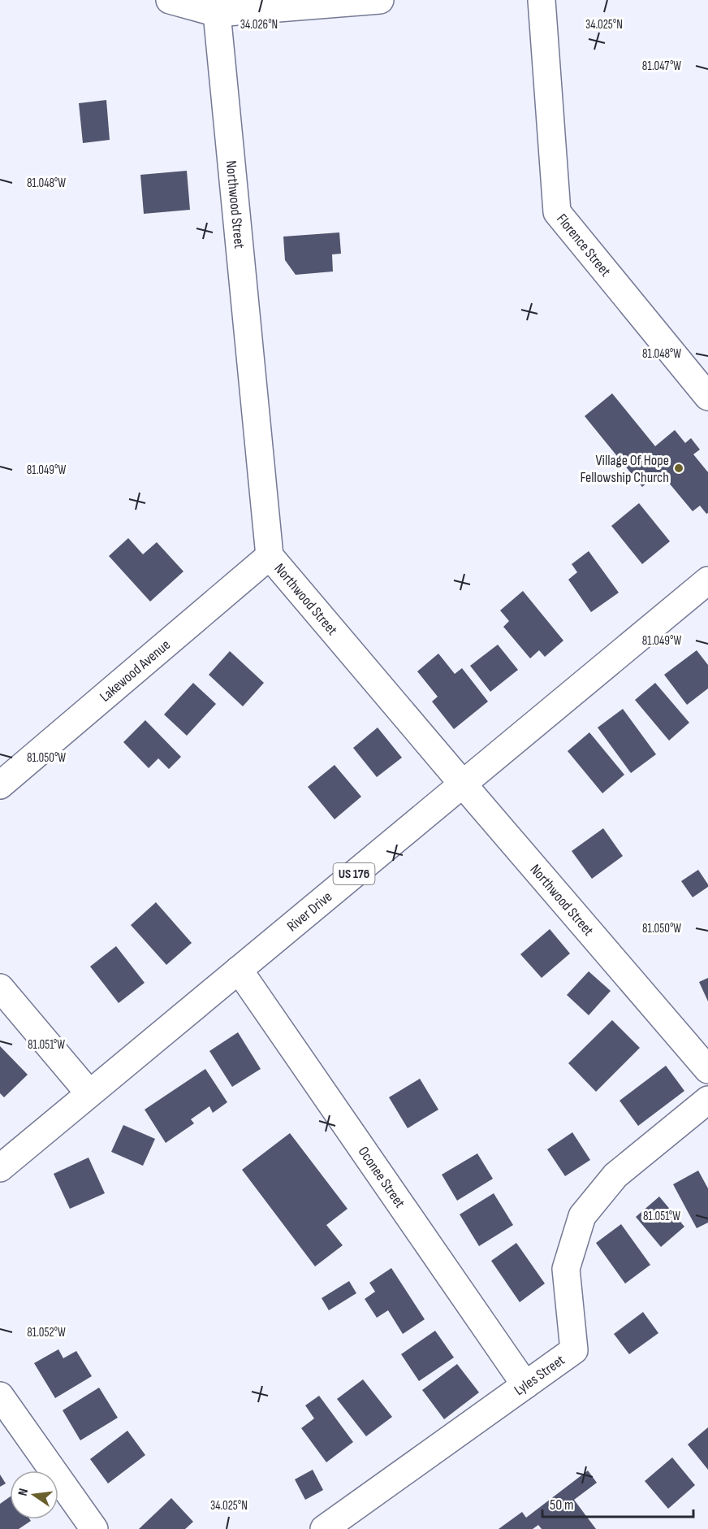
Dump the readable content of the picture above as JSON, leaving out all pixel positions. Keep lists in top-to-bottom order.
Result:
{
  "streets": {
    "street": [
      "Northwood Street",
      "Florence Street",
      "Lakewood Avenue",
      "US 176",
      "River Drive",
      "Oconee Street",
      "Lyles Street"
    ]
  },
  "crossings": [
    ["Northwood Street", "Lakewood Avenue"],
    ["Northwood Street", "River Drive"],
    ["River Drive", "Oconee Street"],
    ["Oconee Street", "Lyles Street"]
  ],
  "places": ["Village Of Hope Fellowship Church"],
  "scale_bar": "50 m",
  "north": "left",
  "coordinates": [
    "34.026°N",
    "34.025°N",
    "81.047°W",
    "81.048°W",
    "81.049°W",
    "81.050°W",
    "81.051°W",
    "81.052°W"
  ]
}
